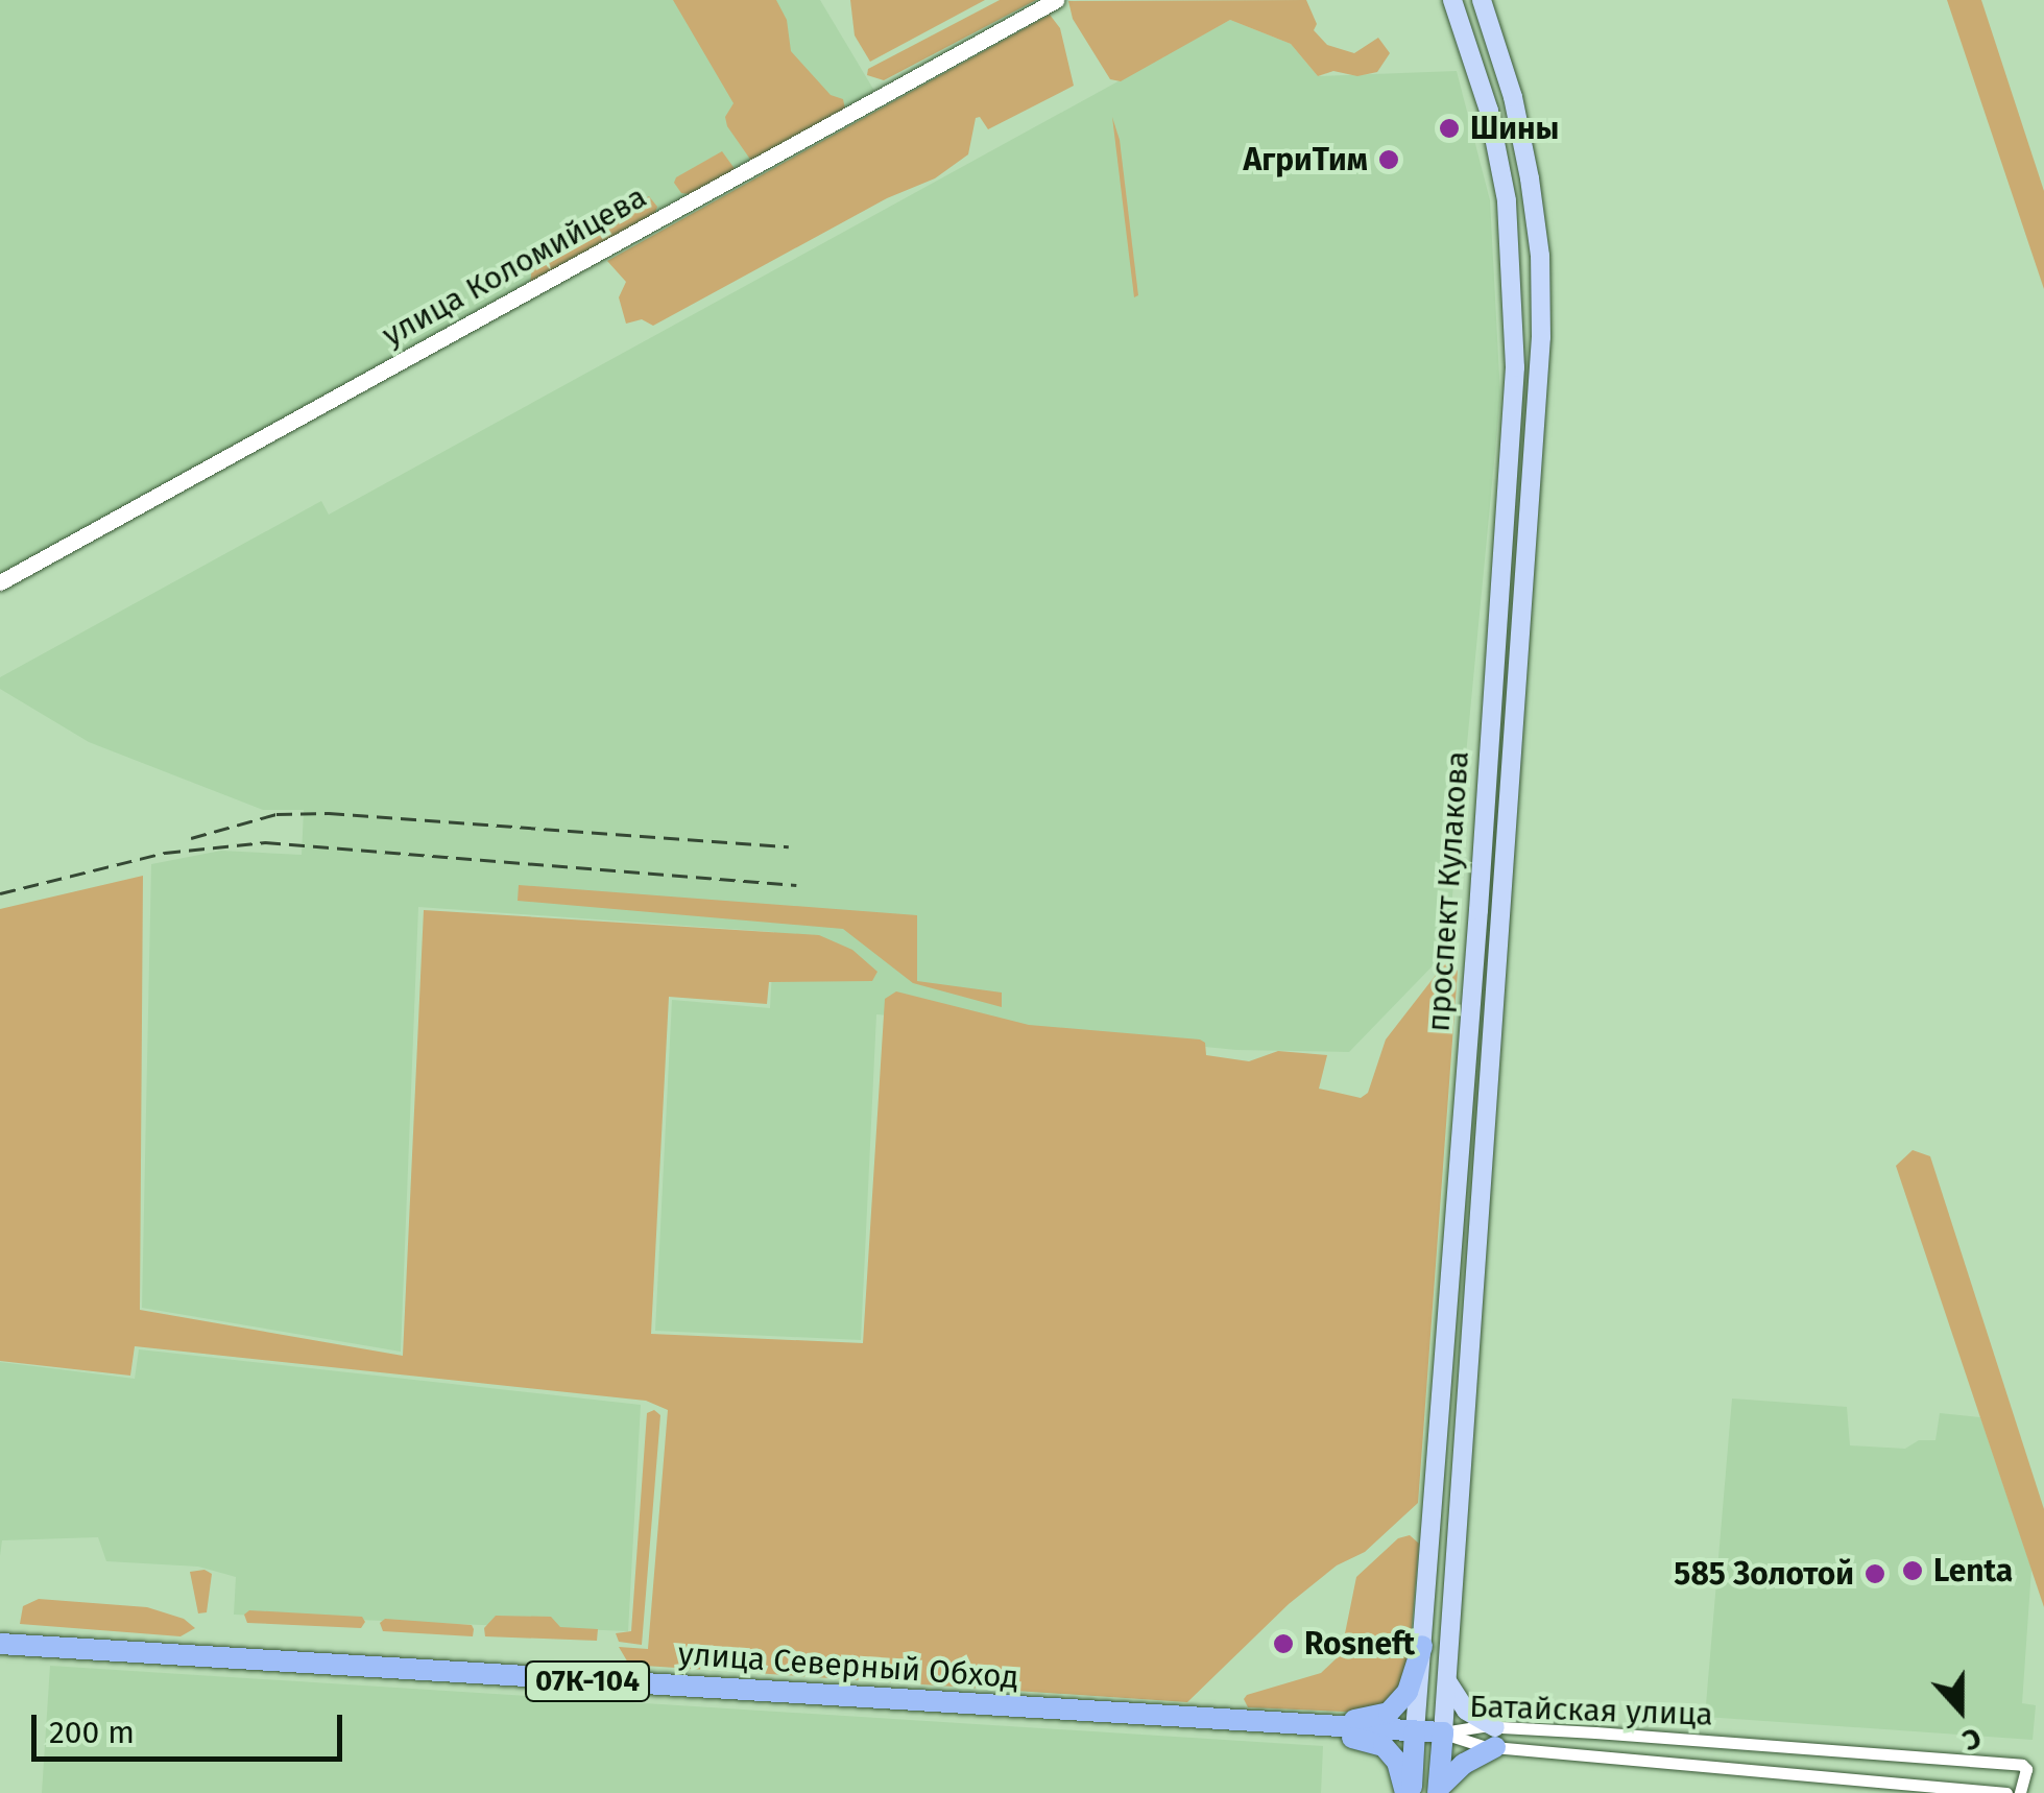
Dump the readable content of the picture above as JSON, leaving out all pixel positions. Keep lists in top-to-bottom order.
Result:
{
  "streets": {
    "highway": ["проспект Кулакова", "улица Северный Обход", "07К-104"],
    "street": ["улица Коломийцева", "Батайская улица"]
  },
  "crossings": [
    ["проспект Кулакова", "улица Северный Обход"],
    ["проспект Кулакова", "Батайская улица"],
    ["улица Северный Обход", "Батайская улица"]
  ],
  "places": [
    "Шины",
    "АгриТим",
    "Lenta",
    "585 Золотой",
    "Rosneft"
  ],
  "scale_bar": "200 m",
  "north": "bottom"
}
